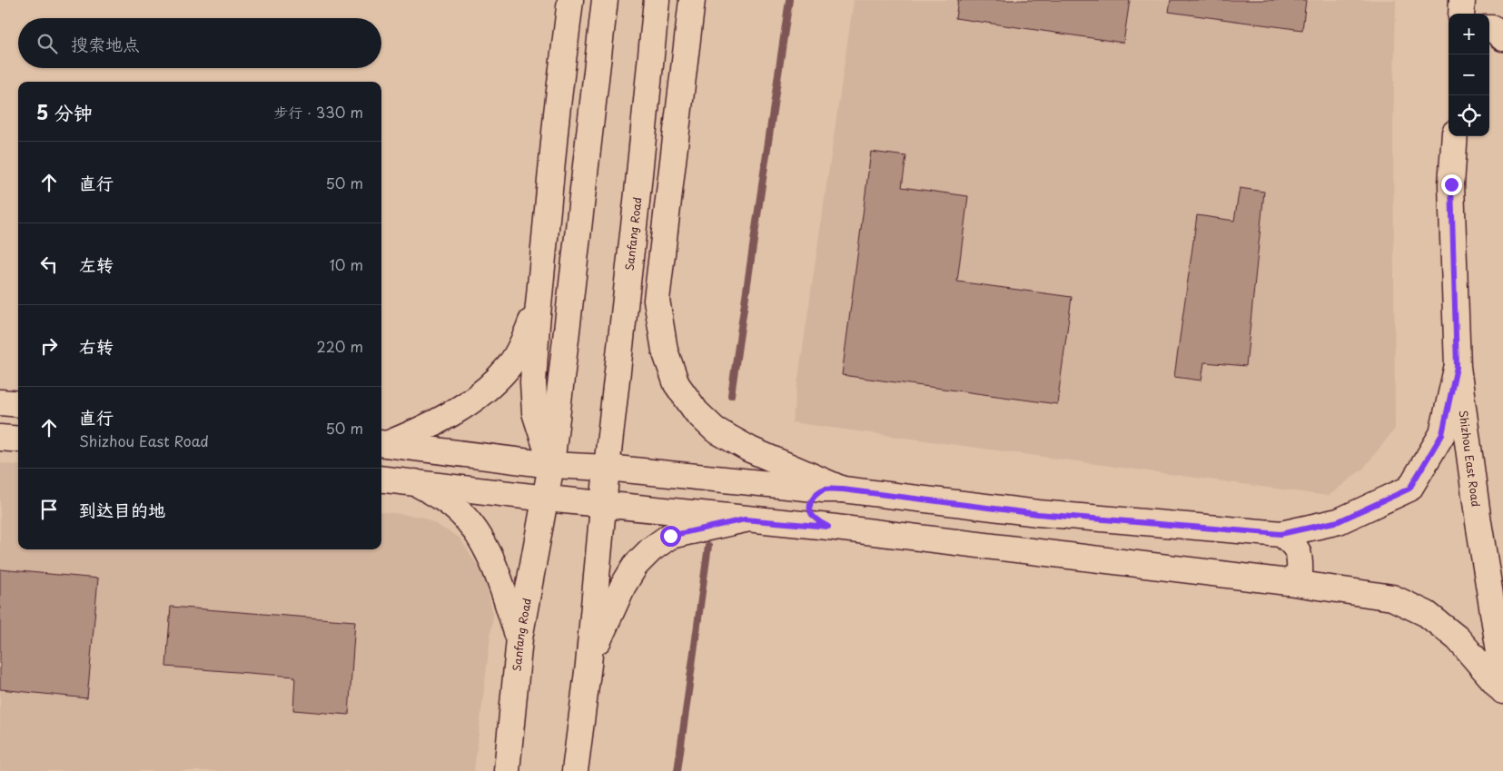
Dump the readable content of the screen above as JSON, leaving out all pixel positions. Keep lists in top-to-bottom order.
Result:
{
  "streets": {
    "main road": ["Sanfang Road", "Shizhou East Road"]
  },
  "page": {
    "map_buttons": ["+", "−"],
    "search": "搜索地点",
    "heading": ["5 分钟", "步行 · 330 m"],
    "list": [
      ["直行", "50 m"],
      ["左转", "10 m"],
      ["右转", "220 m"],
      ["直行", "Shizhou East Road", "50 m"],
      "到达目的地"
    ]
  }
}
